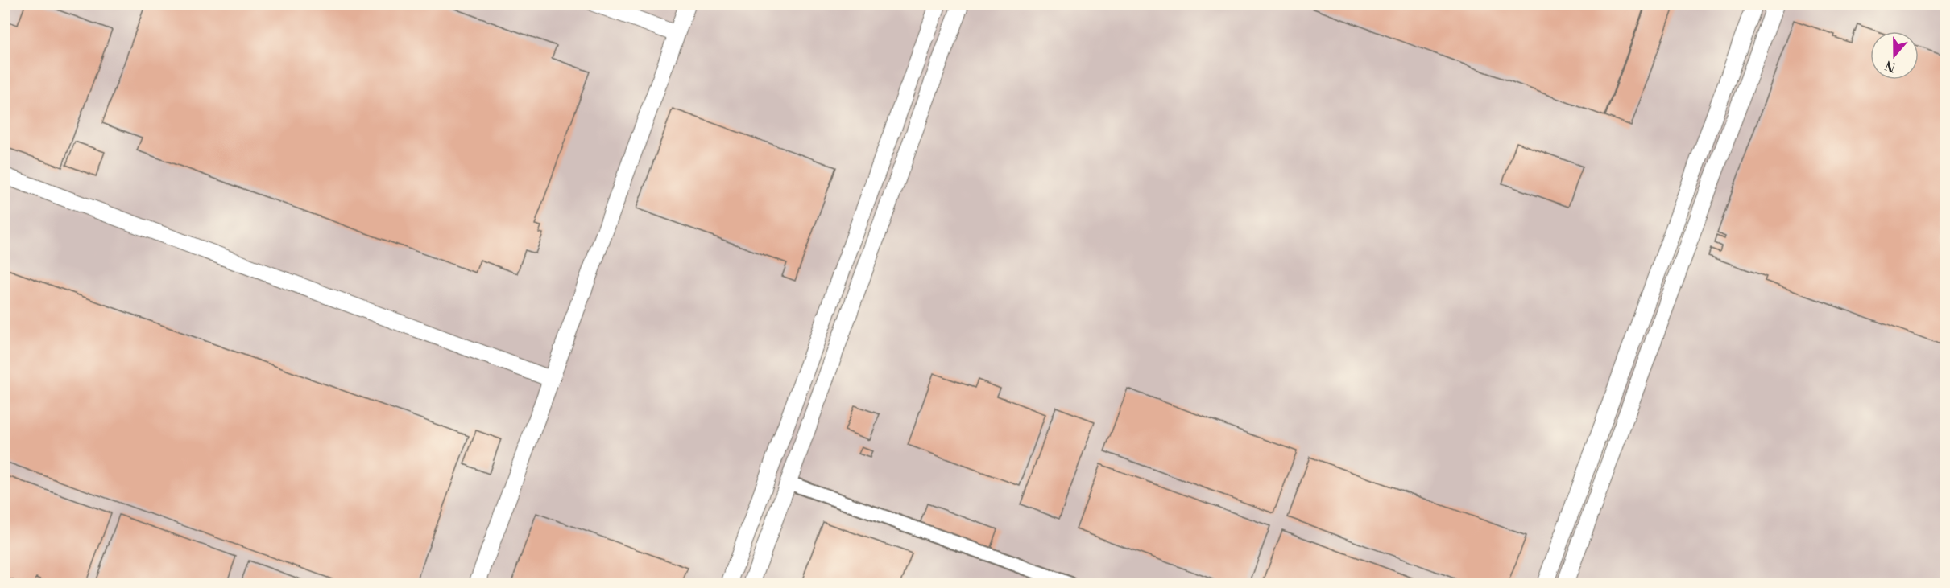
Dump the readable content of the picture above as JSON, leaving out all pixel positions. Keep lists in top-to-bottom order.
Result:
{
  "north": "bottom"
}
